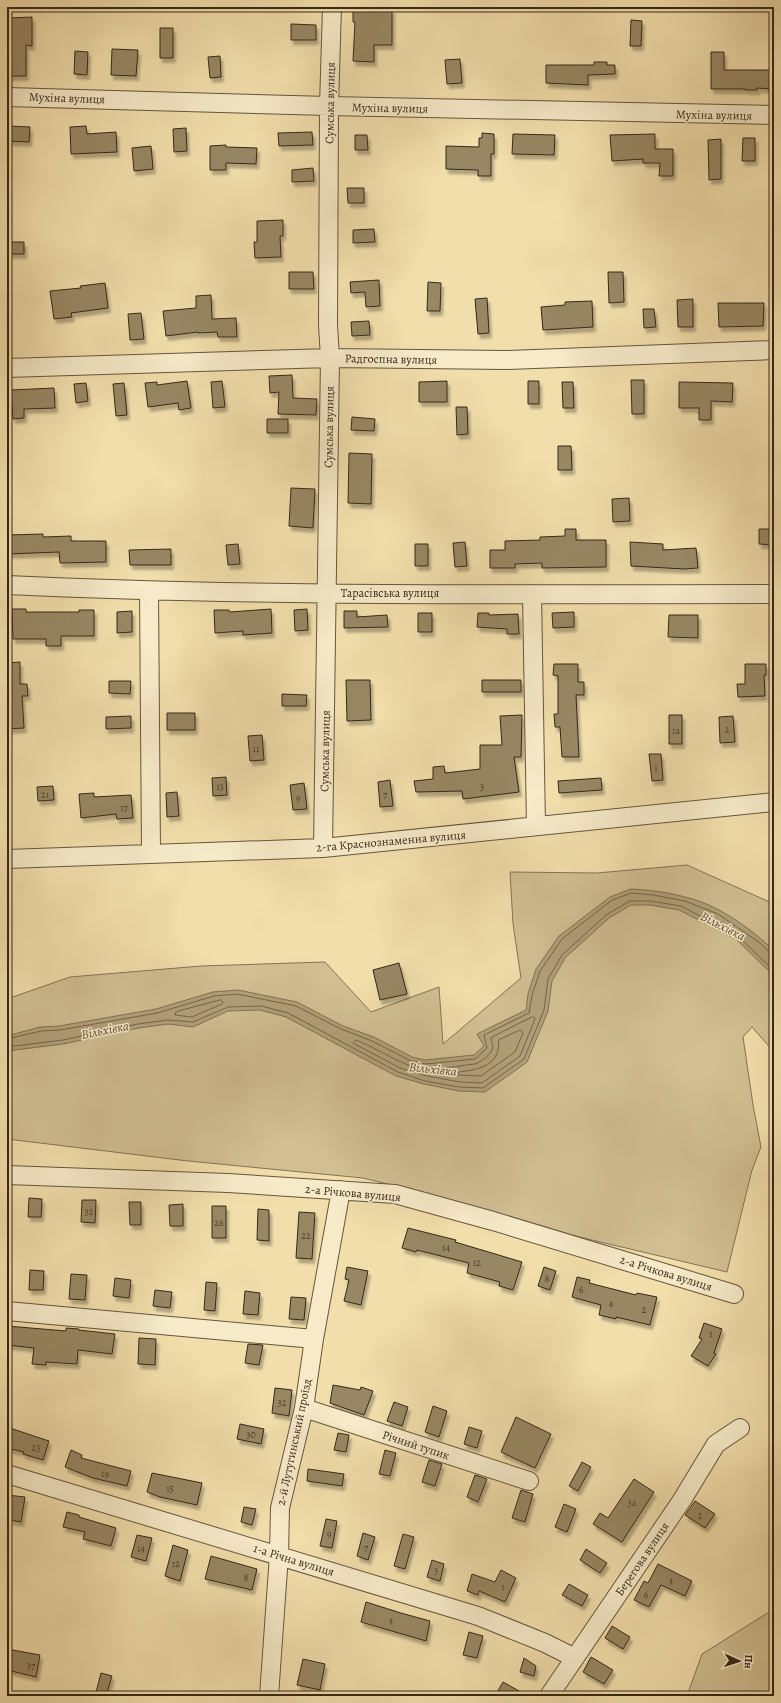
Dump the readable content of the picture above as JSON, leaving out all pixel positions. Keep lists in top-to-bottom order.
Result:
{
  "streets": {
    "street": [
      "Мухіна вулиця",
      "Сумська вулиця",
      "Радгоспна вулиця",
      "Тарасівська вулиця",
      "2-га Краснознаменна вулиця",
      "2-а Річкова вулиця",
      "2-й Лутугинський проїзд",
      "Річний тупик",
      "Берегова вулиця",
      "1-а Річна вулиця"
    ]
  },
  "crossings": [
    ["Мухіна вулиця", "Сумська вулиця"],
    ["Сумська вулиця", "Радгоспна вулиця"],
    ["Сумська вулиця", "Тарасівська вулиця"],
    ["Сумська вулиця", "2-га Краснознаменна вулиця"],
    ["2-а Річкова вулиця", "2-й Лутугинський проїзд"],
    ["2-й Лутугинський проїзд", "Річний тупик"],
    ["2-й Лутугинський проїзд", "1-а Річна вулиця"],
    ["Берегова вулиця", "1-а Річна вулиця"]
  ],
  "water": ["Вільхівка"],
  "house_numbers": [
    "2",
    "1а",
    "11",
    "1",
    "13",
    "3",
    "21",
    "7",
    "9",
    "17",
    "32",
    "26",
    "22",
    "14",
    "12",
    "8",
    "6",
    "4",
    "2",
    "1",
    "32",
    "30",
    "23",
    "19",
    "15",
    "3а",
    "2",
    "9",
    "7",
    "14",
    "12",
    "3",
    "8",
    "4",
    "1",
    "6",
    "4",
    "37"
  ],
  "north": "right"
}
